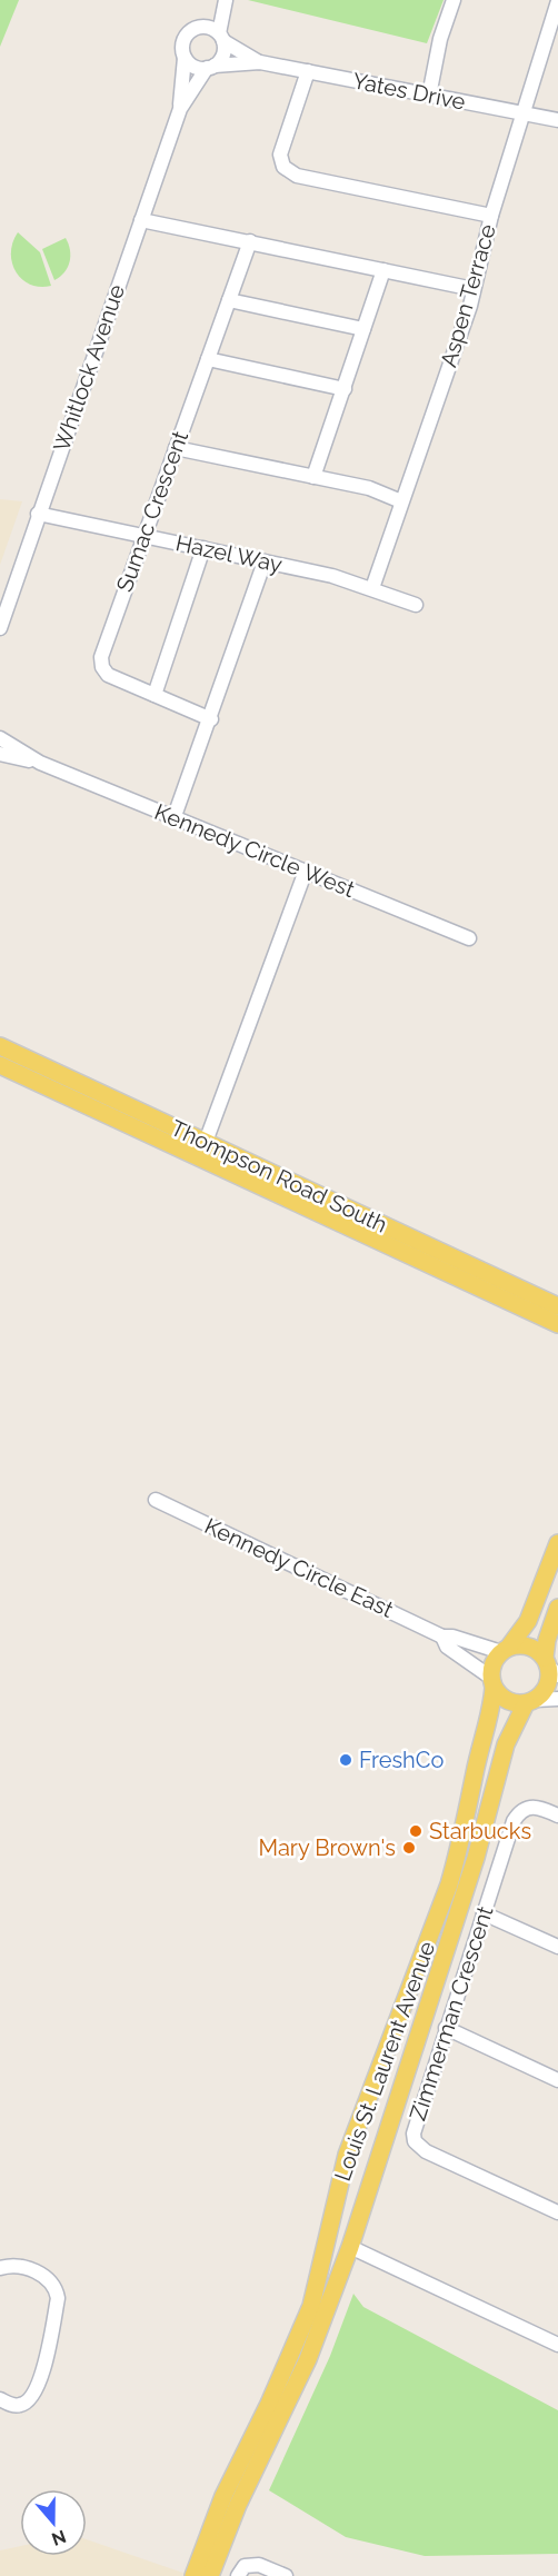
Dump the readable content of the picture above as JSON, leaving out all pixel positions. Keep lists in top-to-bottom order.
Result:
{
  "streets": {
    "main road": ["Thompson Road South", "Louis St. Laurent Avenue"],
    "street": [
      "Yates Drive",
      "Aspen Terrace",
      "Whitlock Avenue",
      "Sumac Crescent",
      "Hazel Way",
      "Kennedy Circle West",
      "Kennedy Circle East",
      "Zimmerman Crescent"
    ]
  },
  "crossings": [
    ["Yates Drive", "Aspen Terrace"],
    ["Yates Drive", "Whitlock Avenue"],
    ["Aspen Terrace", "Hazel Way"],
    ["Whitlock Avenue", "Hazel Way"],
    ["Sumac Crescent", "Hazel Way"],
    ["Kennedy Circle East", "Louis St. Laurent Avenue"]
  ],
  "places": ["FreshCo", "Starbucks", "Mary Brown's"],
  "north": "bottom"
}
